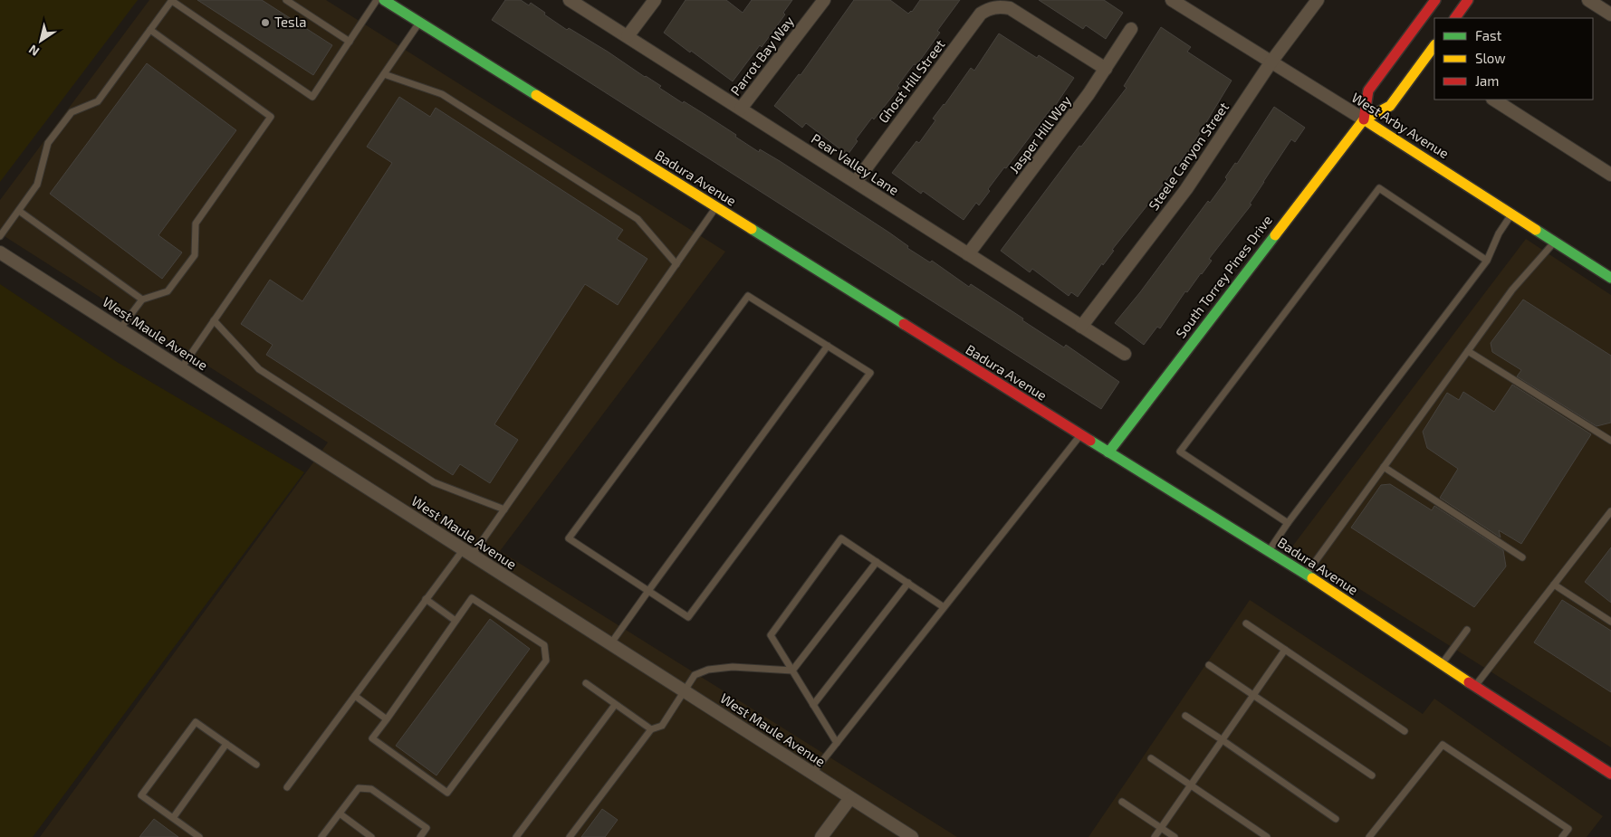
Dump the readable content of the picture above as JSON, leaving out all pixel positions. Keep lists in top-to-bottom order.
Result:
{
  "streets": {
    "main road": ["West Arby Avenue", "Badura Avenue", "South Torrey Pines Drive"],
    "street": [
      "Parrot Bay Way",
      "Ghost Hill Street",
      "Jasper Hill Way",
      "Steele Canyon Street",
      "Pear Valley Lane",
      "West Maule Avenue"
    ]
  },
  "crossings": [
    ["Parrot Bay Way", "Pear Valley Lane"],
    ["Ghost Hill Street", "Jasper Hill Way"],
    ["Ghost Hill Street", "Pear Valley Lane"],
    ["West Arby Avenue", "Steele Canyon Street"],
    ["West Arby Avenue", "South Torrey Pines Drive"],
    ["Jasper Hill Way", "Pear Valley Lane"],
    ["Steele Canyon Street", "Pear Valley Lane"],
    ["Badura Avenue", "South Torrey Pines Drive"]
  ],
  "places": ["Tesla"],
  "legend": ["Fast", "Slow", "Jam"],
  "north": "bottom left"
}
